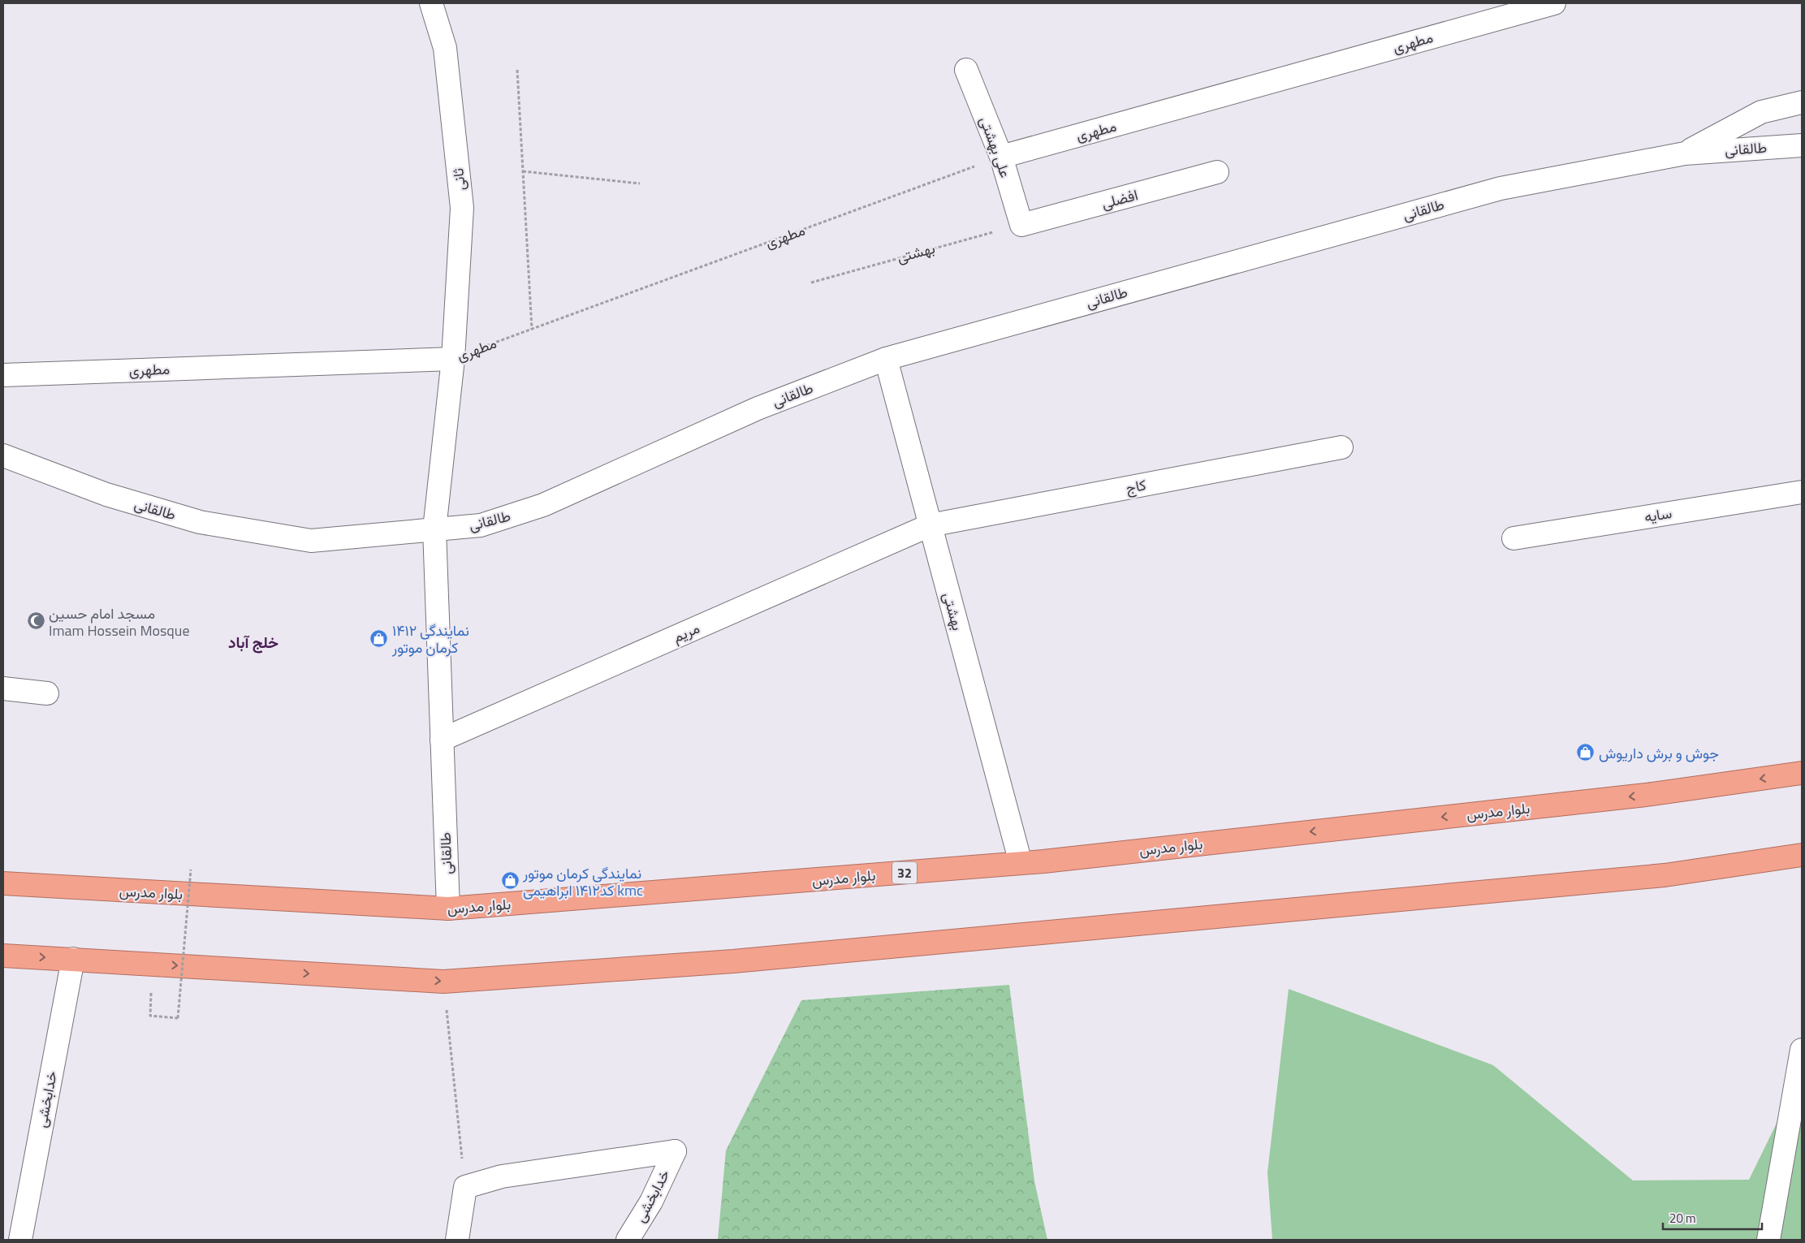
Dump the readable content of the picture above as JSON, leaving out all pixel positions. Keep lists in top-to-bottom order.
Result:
{
  "streets": {
    "highway": ["بلوار مدرس", "32"],
    "street": [
      "مطهری",
      "علی بهشتی",
      "طالقانی",
      "ثانی",
      "افضلی",
      "بهشتی",
      "کاج",
      "سایه",
      "مریم",
      "خدابخشی"
    ]
  },
  "crossings": [
    ["مطهری", "علی بهشتی"],
    ["مطهری", "طالقانی"],
    ["مطهری", "ثانی"],
    ["علی بهشتی", "افضلی"],
    ["علی بهشتی", "بهشتی"],
    ["طالقانی", "ثانی"],
    ["طالقانی", "بهشتی"],
    ["طالقانی", "مریم"],
    ["طالقانی", "بلوار مدرس"],
    ["افضلی", "بهشتی"],
    ["بهشتی", "کاج"],
    ["بهشتی", "مریم"],
    ["بهشتی", "بلوار مدرس"],
    ["کاج", "مریم"]
  ],
  "districts": ["خلج آباد"],
  "places": {
    "mosque": ["مسجد امام حسین Imam Hossein Mosque"],
    "shop": ["نمایندگی ۱۴۱۲ کرمان موتور", "جوش و برش داریوش", "نمایندگی کرمان موتور کد۱۴۱۲ ابراهیمی kmc"]
  },
  "scale_bar": "20 m"
}
